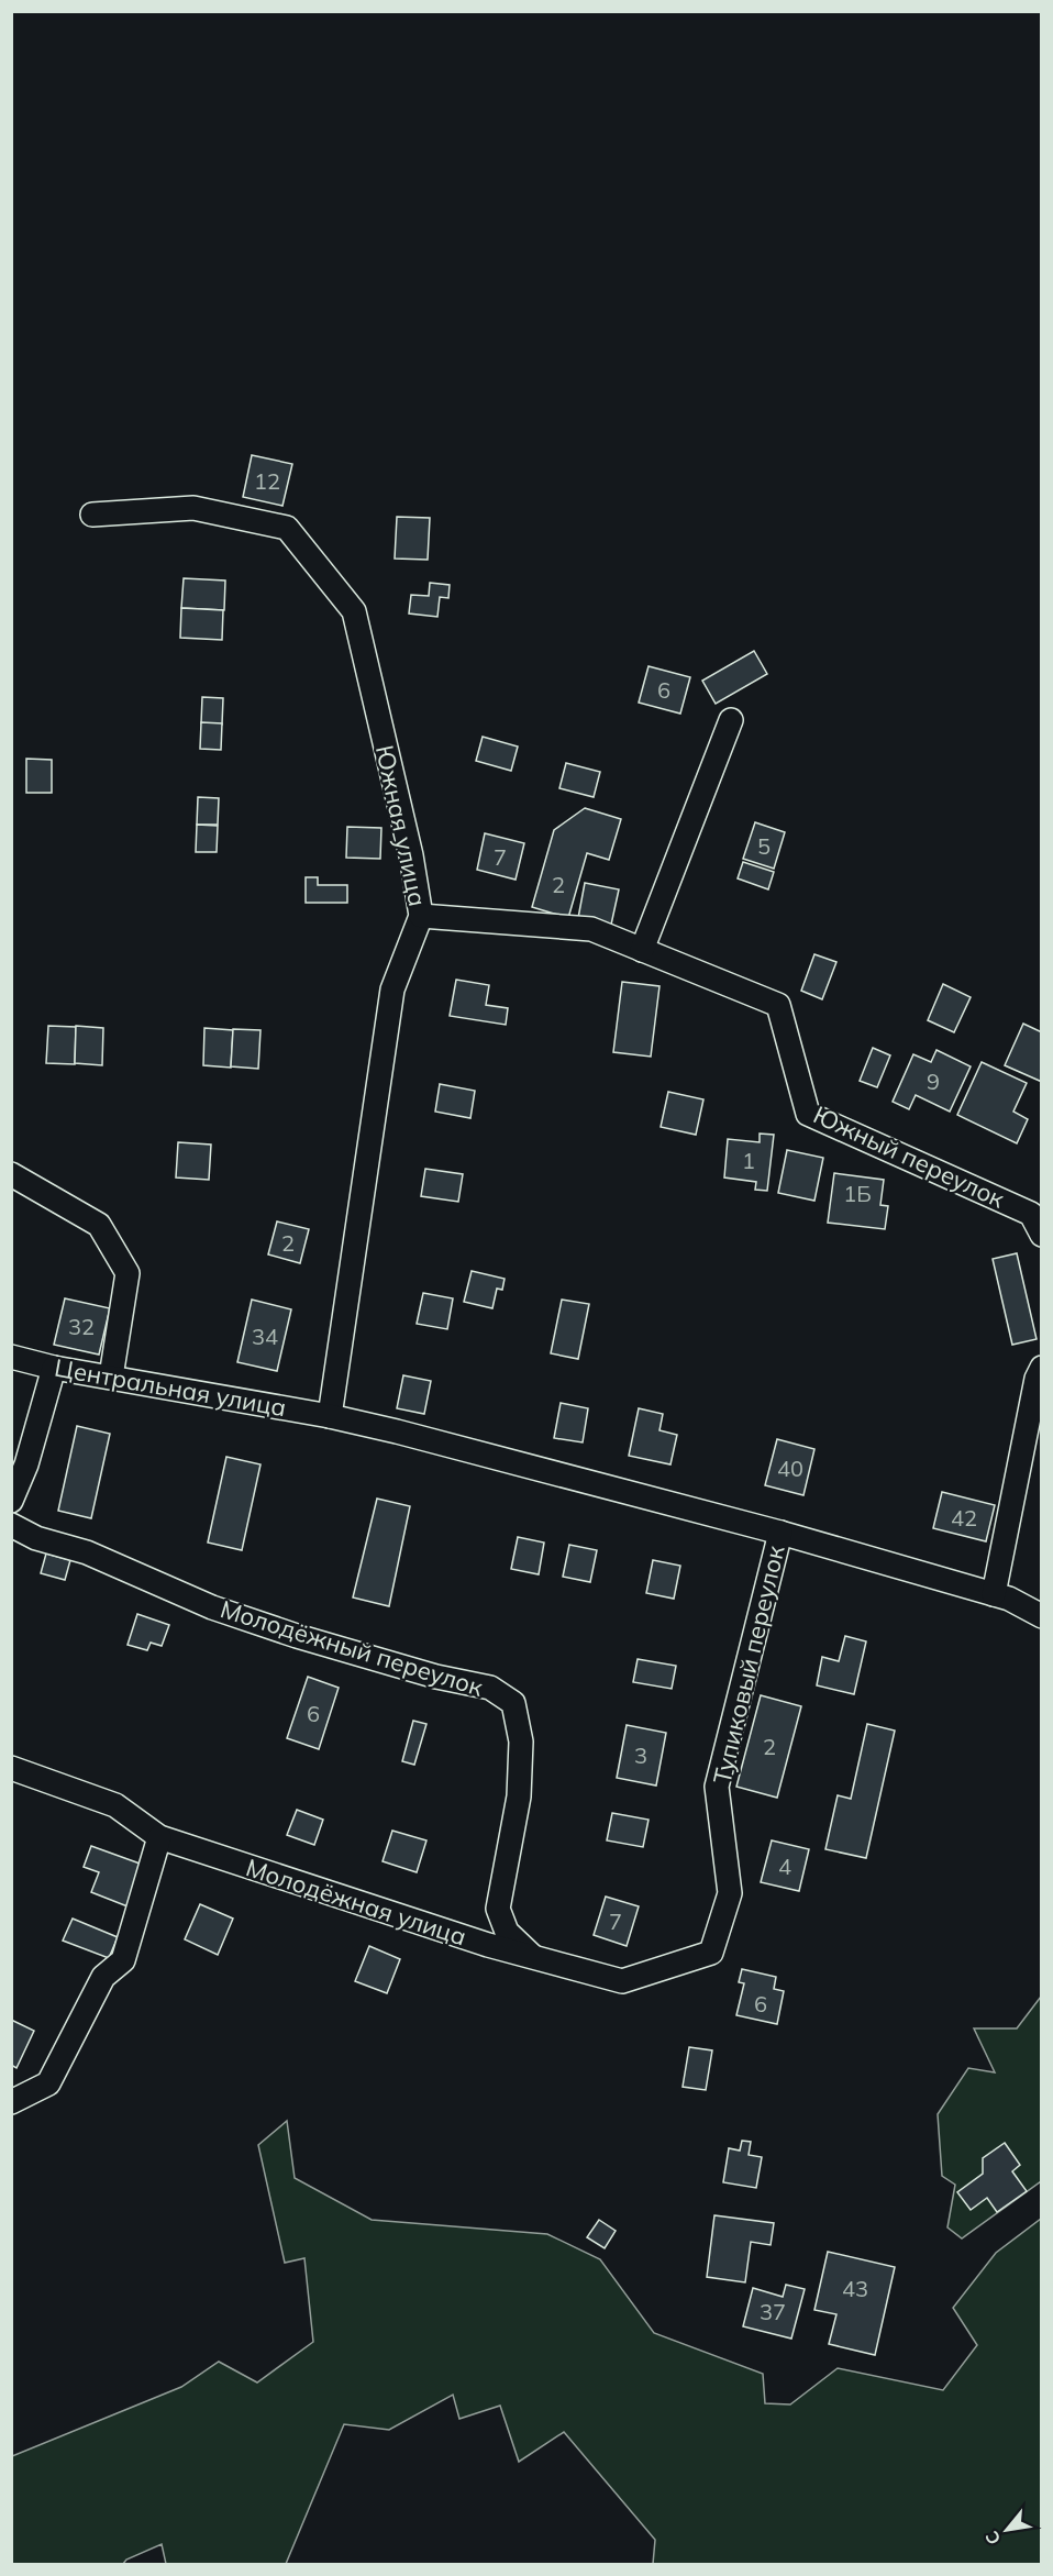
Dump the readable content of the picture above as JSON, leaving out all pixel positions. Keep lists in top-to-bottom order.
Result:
{
  "streets": {
    "street": [
      "Южная улица",
      "Южный переулок",
      "Центральная улица",
      "Молодёжный переулок",
      "Тупиковый переулок",
      "Молодёжная улица"
    ]
  },
  "crossings": [
    ["Южная улица", "Южный переулок"],
    ["Южная улица", "Центральная улица"],
    ["Центральная улица", "Тупиковый переулок"],
    ["Молодёжный переулок", "Молодёжная улица"],
    ["Тупиковый переулок", "Молодёжная улица"]
  ],
  "house_numbers": [
    "12",
    "6",
    "5",
    "7",
    "2",
    "9",
    "1",
    "1Б",
    "2",
    "32",
    "34",
    "40",
    "42",
    "6",
    "2",
    "3",
    "4",
    "7",
    "6",
    "43",
    "37"
  ],
  "north": "bottom left"
}
